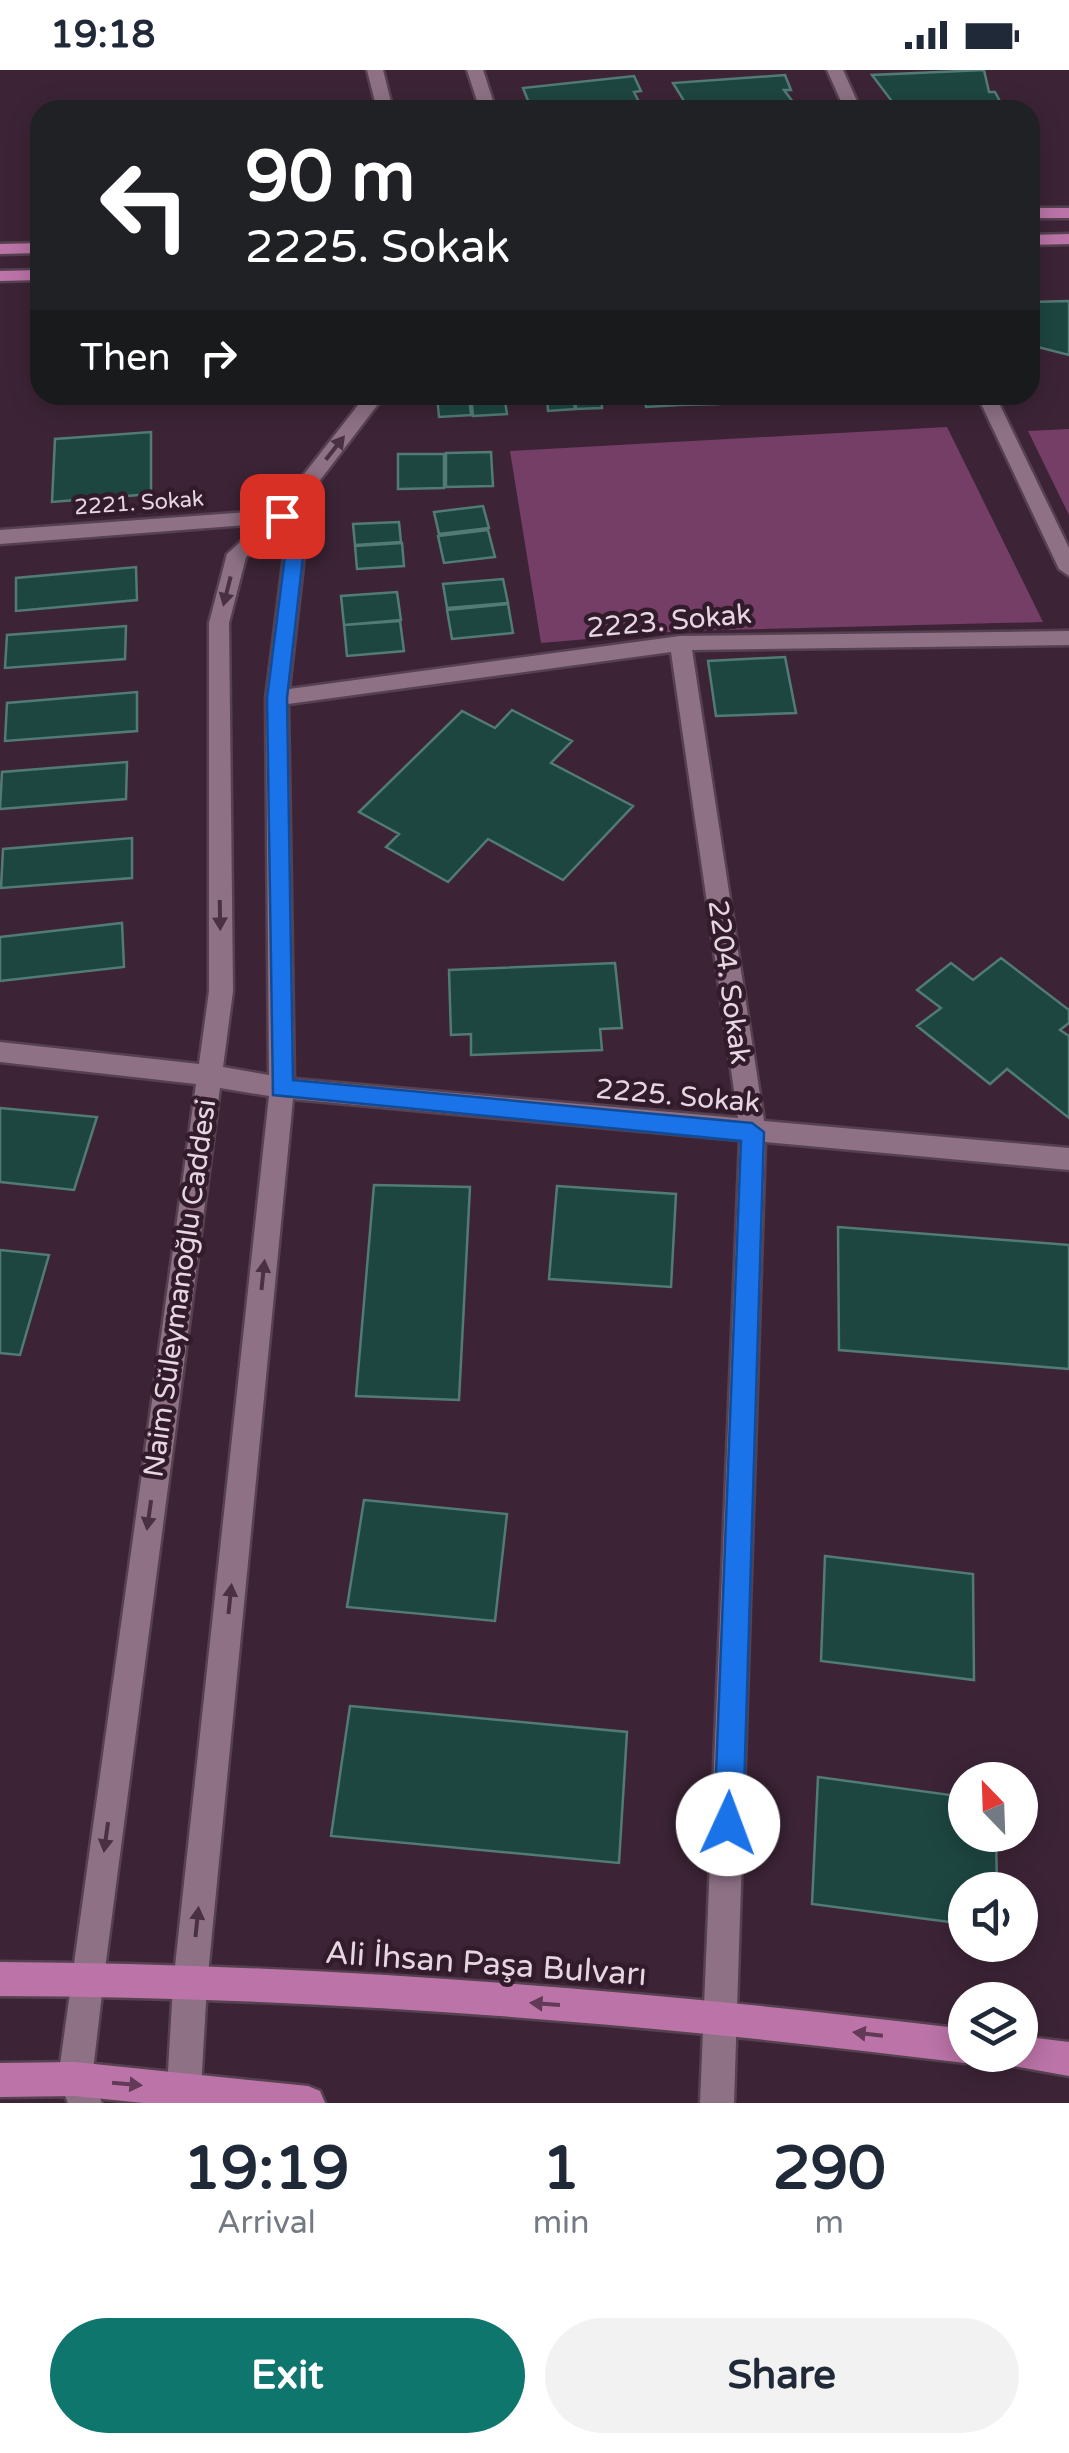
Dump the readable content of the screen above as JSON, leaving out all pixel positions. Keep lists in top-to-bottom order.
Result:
{
  "streets": {
    "main road": ["Ali İhsan Paşa Bulvarı"],
    "street": [
      "2221. Sokak",
      "2223. Sokak",
      "2204. Sokak",
      "2225. Sokak",
      "Naim Süleymanoğlu Caddesi"
    ]
  },
  "crossings": [
    ["2221. Sokak", "Naim Süleymanoğlu Caddesi"],
    ["2223. Sokak", "2204. Sokak"],
    ["2204. Sokak", "2225. Sokak"],
    ["2204. Sokak", "Ali İhsan Paşa Bulvarı"],
    ["2225. Sokak", "Naim Süleymanoğlu Caddesi"],
    ["Naim Süleymanoğlu Caddesi", "Ali İhsan Paşa Bulvarı"]
  ],
  "one_way": ["Ali İhsan Paşa Bulvarı"],
  "north": "top left",
  "page": {
    "status": "19:18",
    "turn": ["90 m", "2225. Sokak"],
    "then": "Then",
    "eta": [
      "19:19",
      "Arrival",
      "1",
      "min",
      "290",
      "m"
    ],
    "buttons": ["Exit", "Share"]
  }
}
